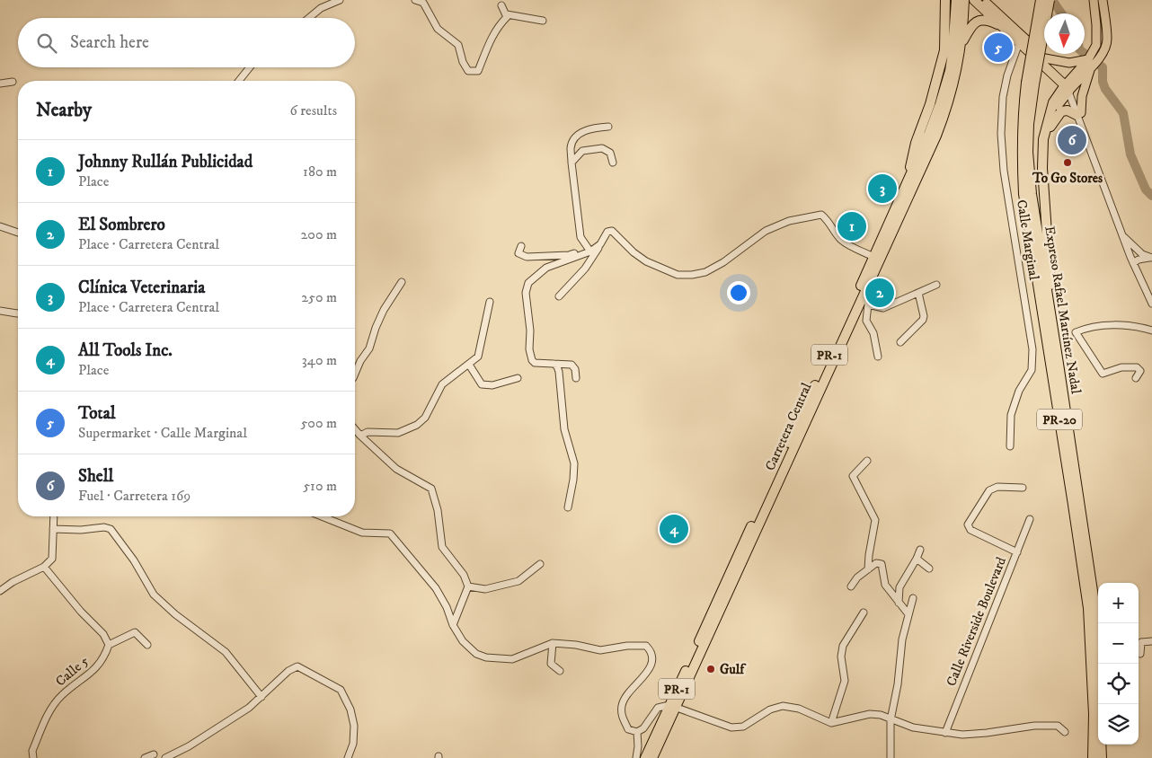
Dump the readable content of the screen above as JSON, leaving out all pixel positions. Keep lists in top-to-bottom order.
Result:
{
  "streets": {
    "highway": [
      "Expreso Rafael Martínez Nadal",
      "PR-1",
      "PR-20",
      "Carretera Central"
    ],
    "street": ["Calle Marginal", "Calle Riverside Boulevard", "Calle 5"]
  },
  "places": ["To Go Stores", "Gulf"],
  "north": "bottom",
  "page": {
    "search": "Search here",
    "pins": [
      "5",
      "6",
      "3",
      "1",
      "2",
      "4"
    ],
    "heading": ["Nearby", "6 results"],
    "list": [
      {
        "mark": "1",
        "name": "Johnny Rullán Publicidad",
        "note": "Place",
        "value": "180 m"
      },
      {
        "mark": "2",
        "name": "El Sombrero",
        "note": "Place · Carretera Central",
        "value": "200 m"
      },
      {
        "mark": "3",
        "name": "Clínica Veterinaria",
        "note": "Place · Carretera Central",
        "value": "250 m"
      },
      {
        "mark": "4",
        "name": "All Tools Inc.",
        "note": "Place",
        "value": "340 m"
      },
      {
        "mark": "5",
        "name": "Total",
        "note": "Supermarket · Calle Marginal",
        "value": "500 m"
      },
      {
        "mark": "6",
        "name": "Shell",
        "note": "Fuel · Carretera 169",
        "value": "510 m"
      }
    ],
    "map_buttons": ["+", "−"]
  }
}
